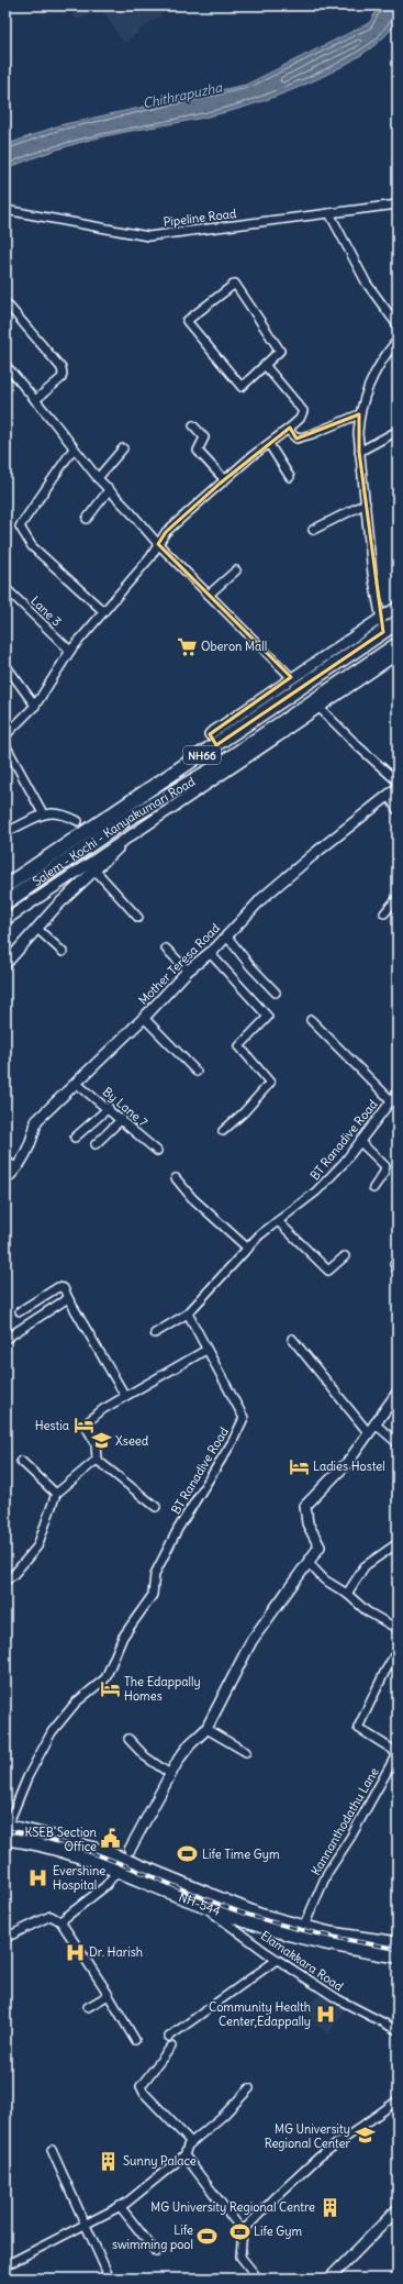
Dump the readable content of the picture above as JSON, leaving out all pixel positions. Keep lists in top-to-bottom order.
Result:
{
  "streets": {
    "highway": ["NH66", "Salem - Kochi - Kanyakumari Road"],
    "main road": ["NH-544"],
    "street": [
      "Pipeline Road",
      "Lane 3",
      "Mother Teresa Road",
      "By Lane 7",
      "BT Ranadive Road",
      "Kannanthodathu Lane",
      "Elamakkara Road"
    ]
  },
  "crossings": [
    ["Mother Teresa Road", "By Lane 7"],
    ["BT Ranadive Road", "NH-544"],
    ["Kannanthodathu Lane", "NH-544"],
    ["NH-544", "Elamakkara Road"]
  ],
  "water": ["Chithrapuzha"],
  "places": {
    "supermarket": ["Oberon Mall"],
    "hotel": ["Hestia", "Ladies Hostel", "The Edappally Homes"],
    "school or university": ["Xseed", "MG University Regional Center"],
    "public building": ["KSEB Section Office"],
    "sports": ["Life Time Gym", "Life Gym", "Life swimming pool"],
    "hospital": ["Evershine Hospital", "Dr. Harish", "Community Health Center,Edappally"],
    "building": ["Sunny Palace", "MG University Regional Centre"]
  }
}
